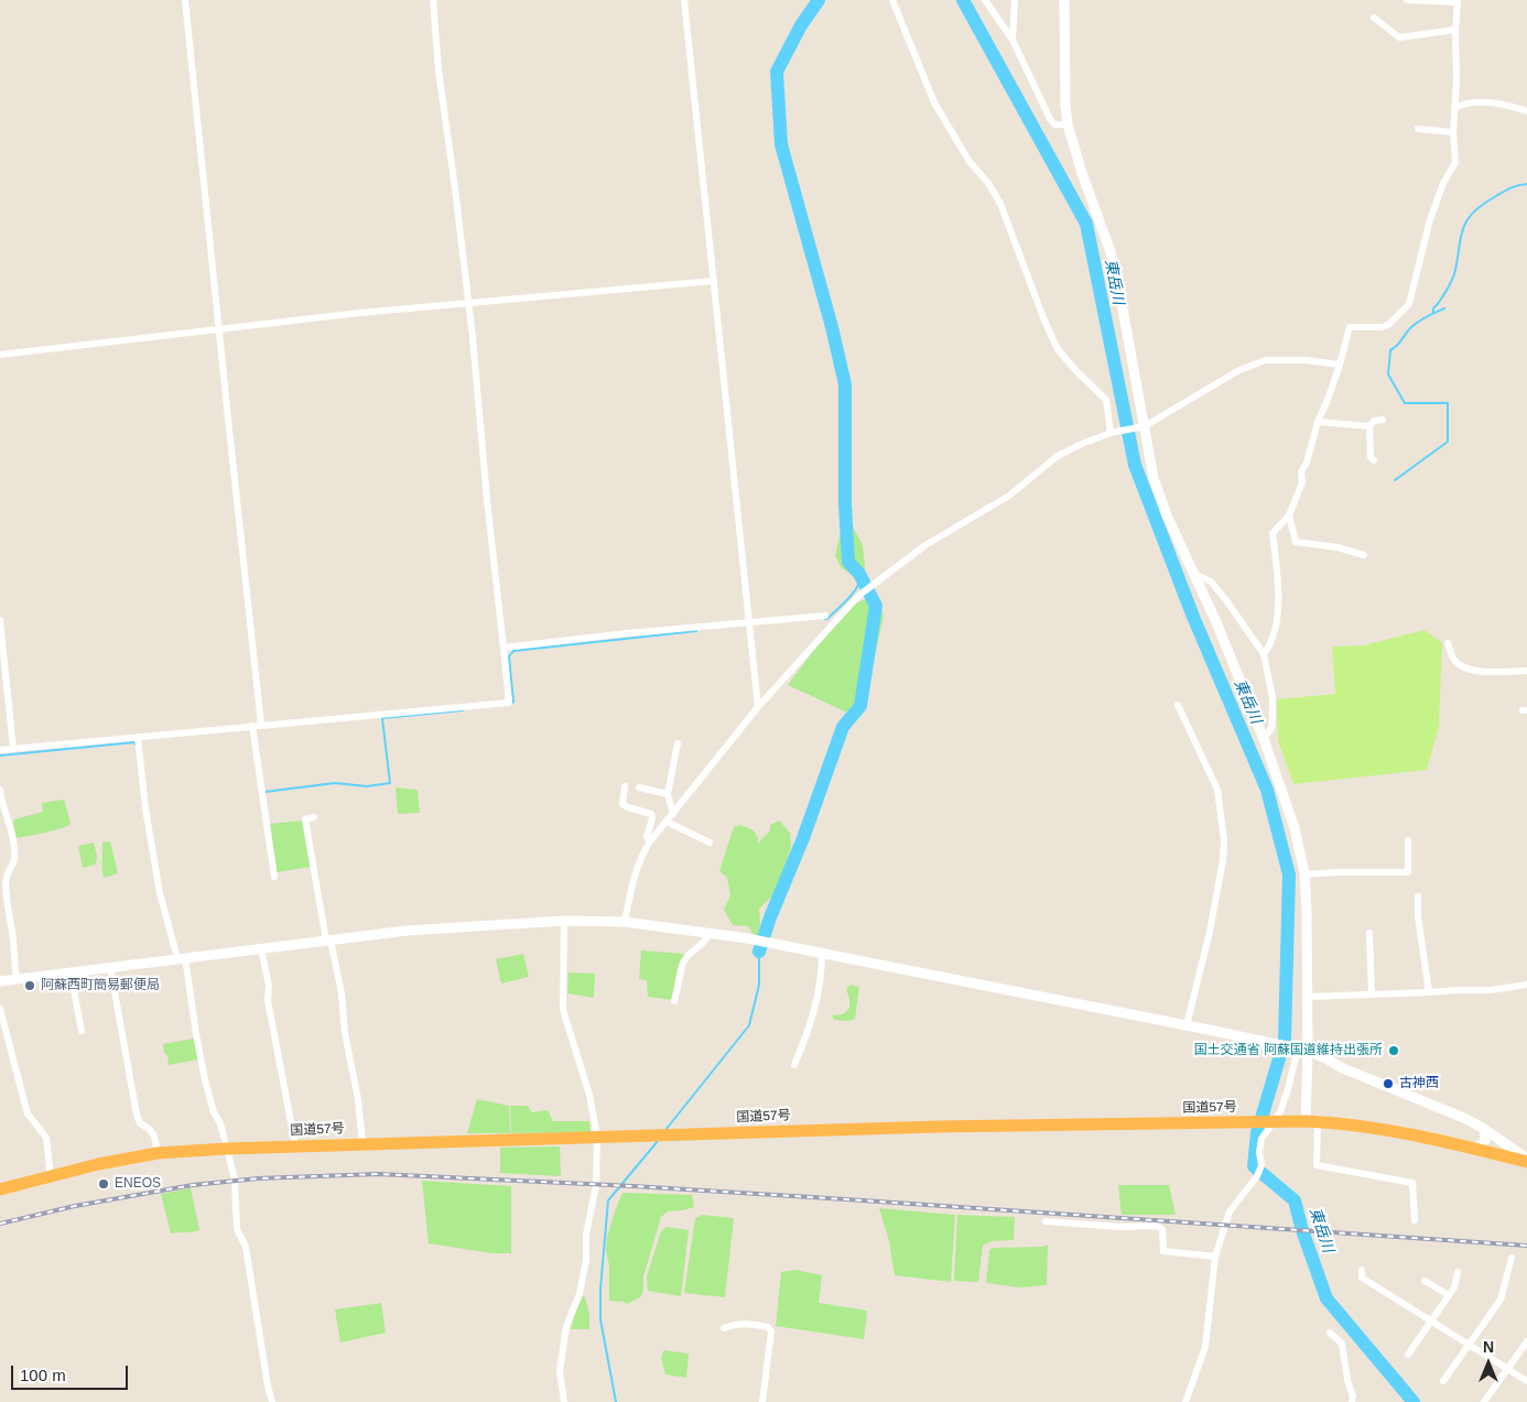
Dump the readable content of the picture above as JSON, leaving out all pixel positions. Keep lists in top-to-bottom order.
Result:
{
  "streets": {
    "highway": ["国道57号"]
  },
  "water": ["東岳川"],
  "places": [
    "阿蘇西町簡易郵便局",
    "国土交通省 阿蘇国道維持出張所",
    "古神西",
    "ENEOS"
  ],
  "scale_bar": "100 m",
  "north": "top"
}
